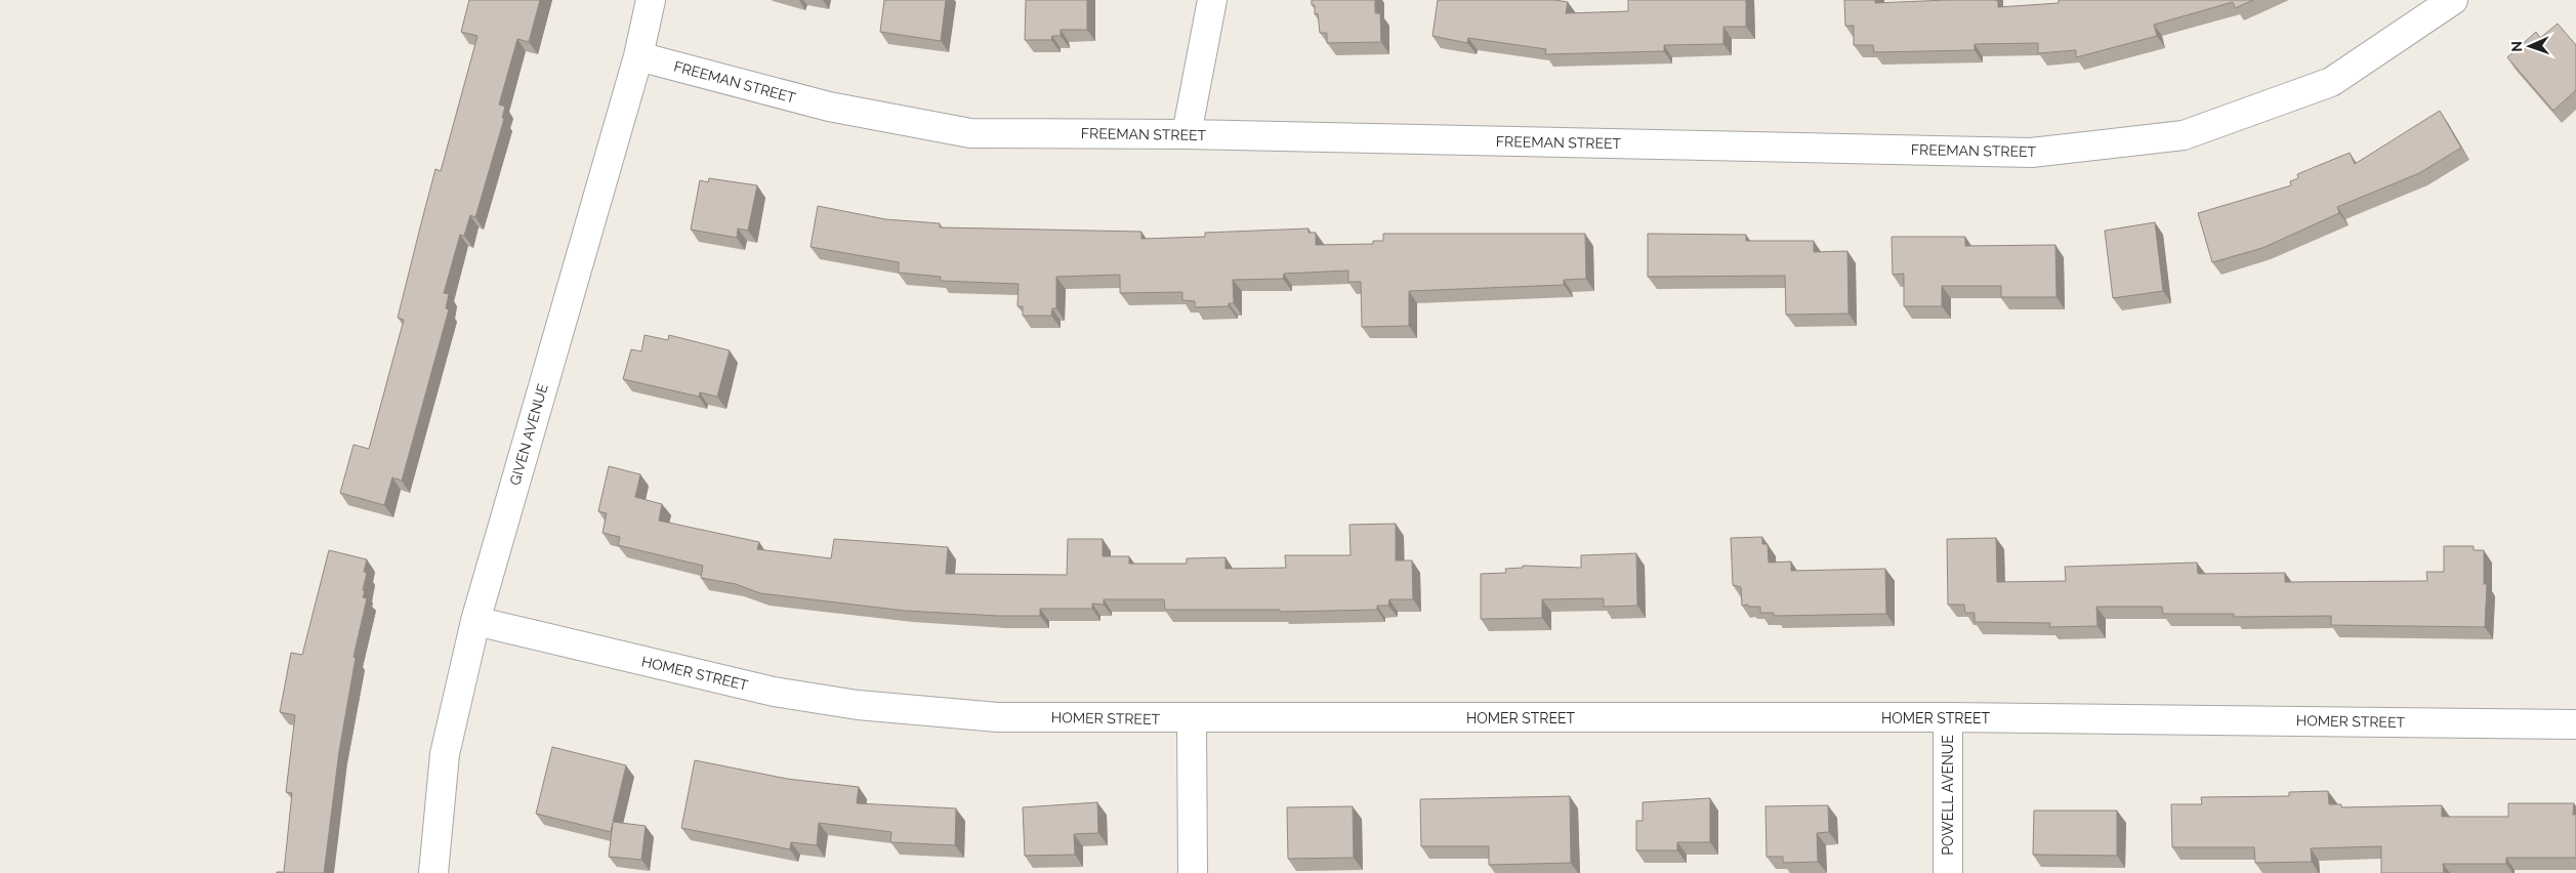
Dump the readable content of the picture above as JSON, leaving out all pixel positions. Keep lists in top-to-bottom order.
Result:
{
  "streets": {
    "street": [
      "FREEMAN STREET",
      "GIVEN AVENUE",
      "HOMER STREET",
      "POWELL AVENUE"
    ]
  },
  "crossings": [
    ["FREEMAN STREET", "GIVEN AVENUE"],
    ["GIVEN AVENUE", "HOMER STREET"],
    ["HOMER STREET", "POWELL AVENUE"]
  ],
  "north": "left"
}
